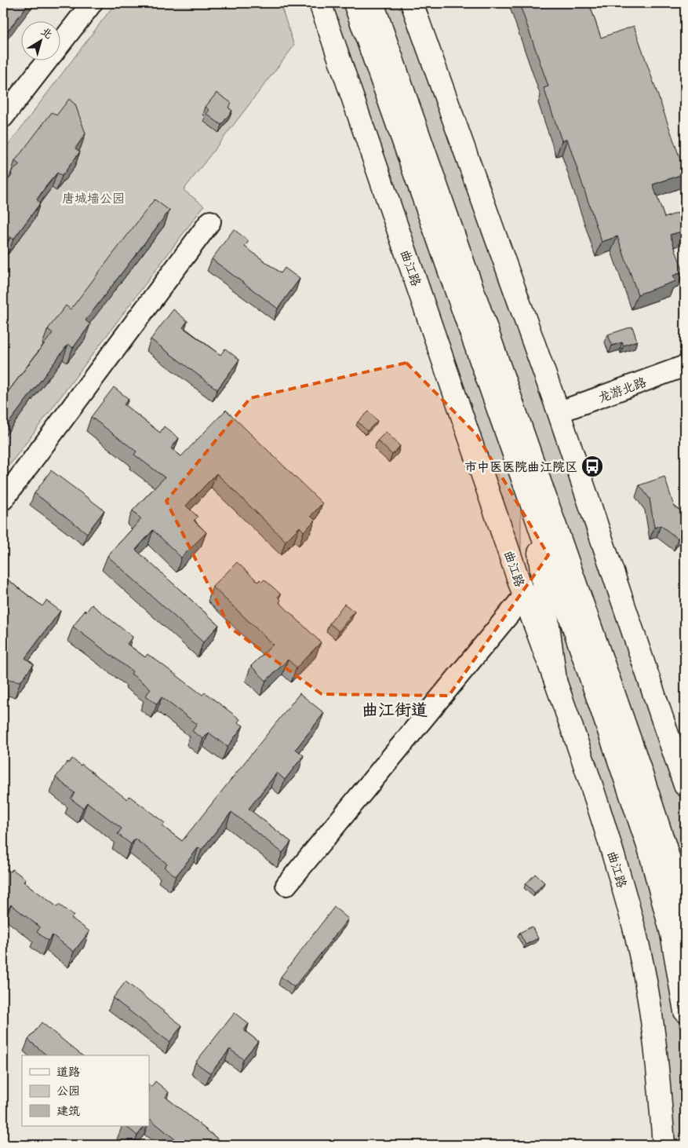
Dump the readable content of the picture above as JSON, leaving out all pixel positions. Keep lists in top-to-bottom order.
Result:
{
  "streets": {
    "main road": ["曲江路"],
    "street": ["龙游北路"]
  },
  "districts": ["曲江街道"],
  "parks": ["唐城墙公园"],
  "places": {
    "bus stop": ["市中医医院曲江院区"]
  },
  "legend": ["道路", "公园", "建筑"],
  "north": "top right"
}
